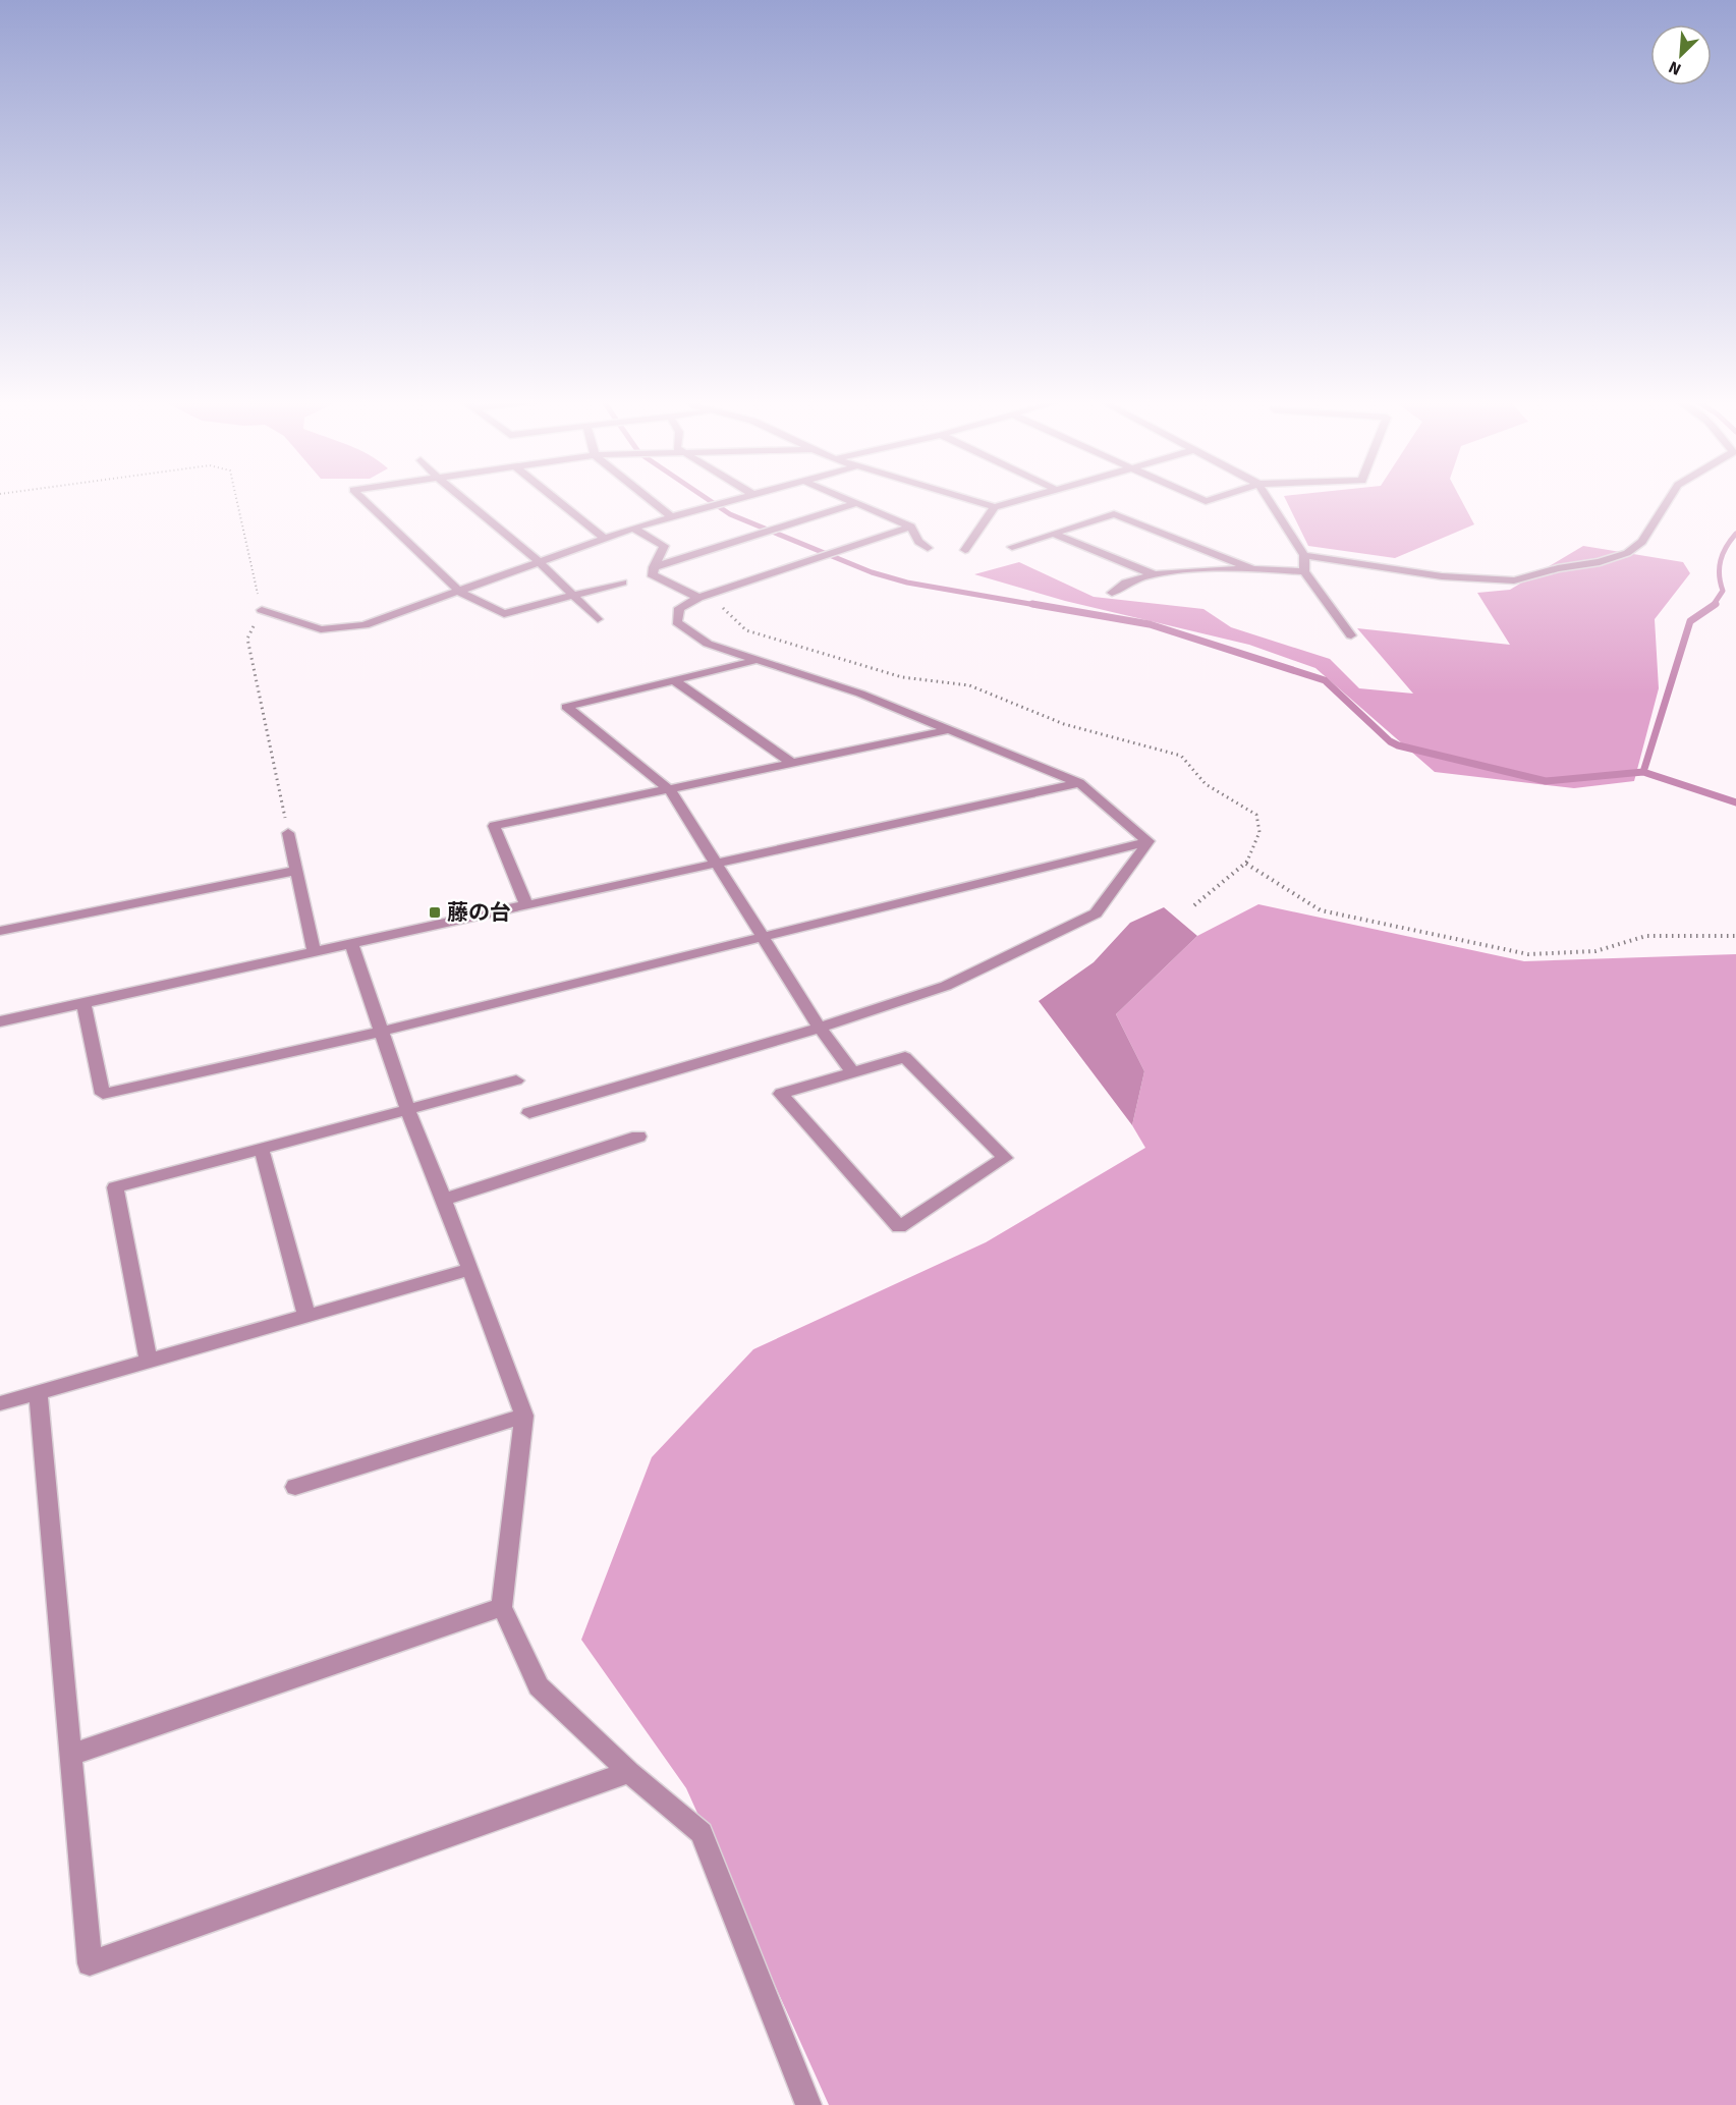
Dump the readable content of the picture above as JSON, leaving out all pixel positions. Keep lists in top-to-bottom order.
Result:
{
  "places": {
    "transit": ["藤の台"]
  },
  "north": "bottom left"
}
